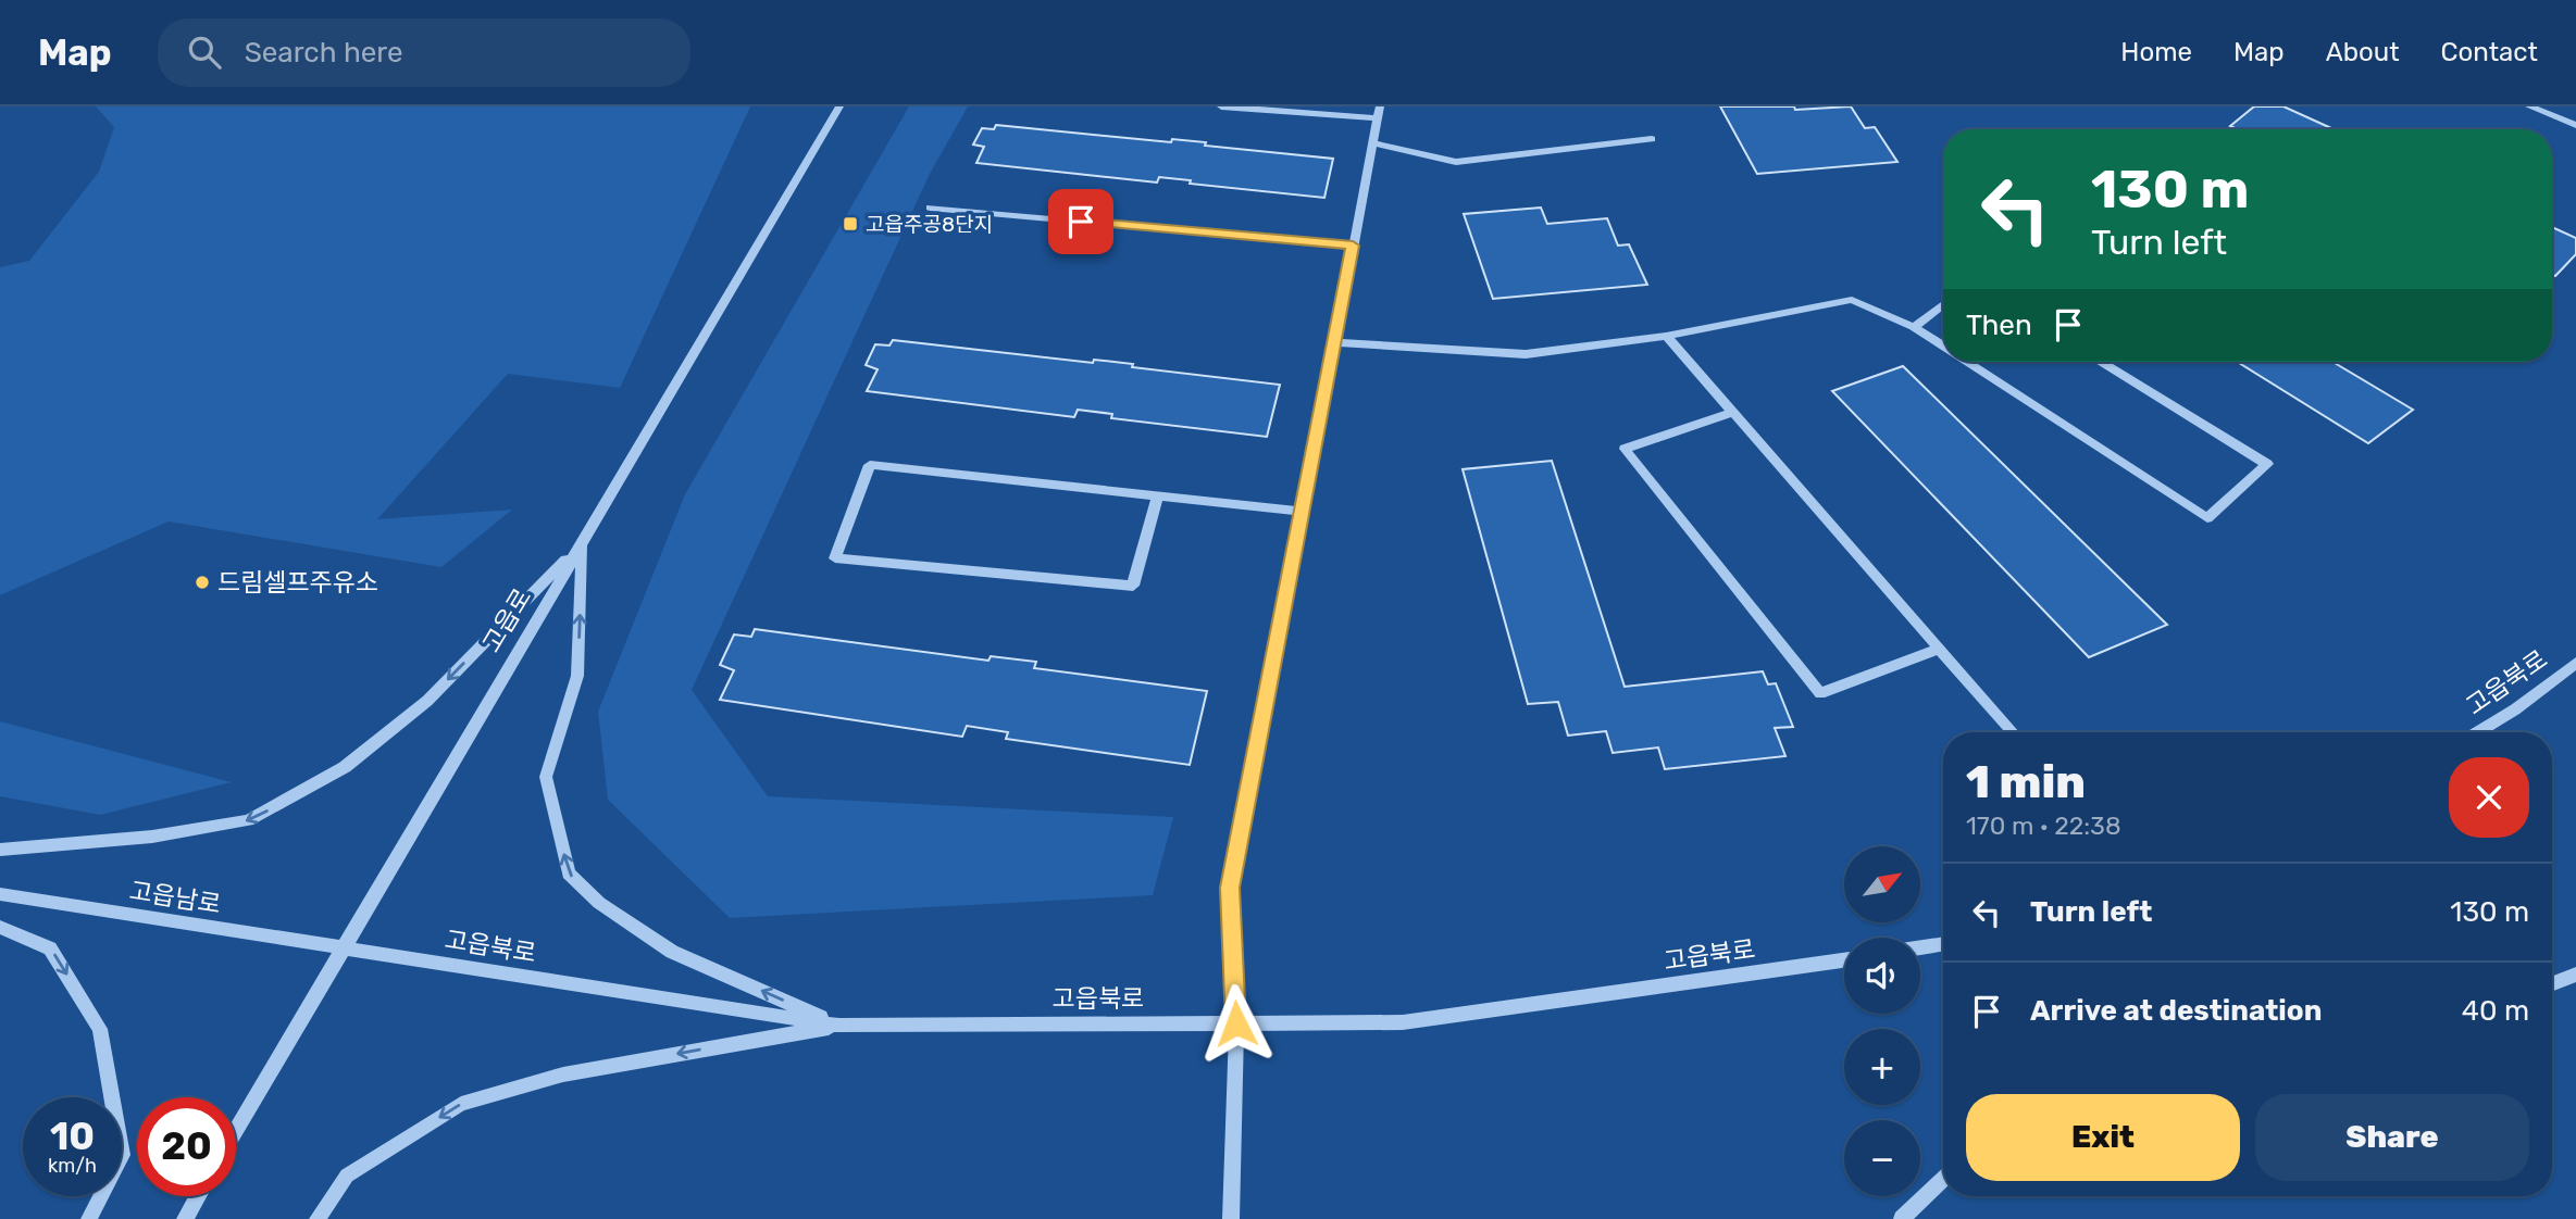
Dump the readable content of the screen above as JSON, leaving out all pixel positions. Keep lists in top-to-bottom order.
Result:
{
  "streets": {
    "street": ["고읍로", "고읍북로", "고읍남로"]
  },
  "crossings": [
    ["고읍로", "고읍북로"],
    ["고읍로", "고읍남로"],
    ["고읍북로", "고읍남로"]
  ],
  "places": {
    "transit": ["고읍주공8단지"],
    "other": ["드림셀프주유소"]
  },
  "north": "top right",
  "page": {
    "header": "Map",
    "search": "Search here",
    "nav": [
      "Home",
      "Map",
      "About",
      "Contact"
    ],
    "turn": ["130 m", "Turn left"],
    "then": "Then",
    "heading": ["1 min", "170 m · 22:38"],
    "map_buttons": ["+", "−"],
    "list": [
      {
        "name": "Turn left",
        "value": "130 m"
      },
      {
        "name": "Arrive at destination",
        "value": "40 m"
      }
    ],
    "buttons": ["Exit", "Share"],
    "speed": "10 km/h",
    "limit": "20"
  }
}
